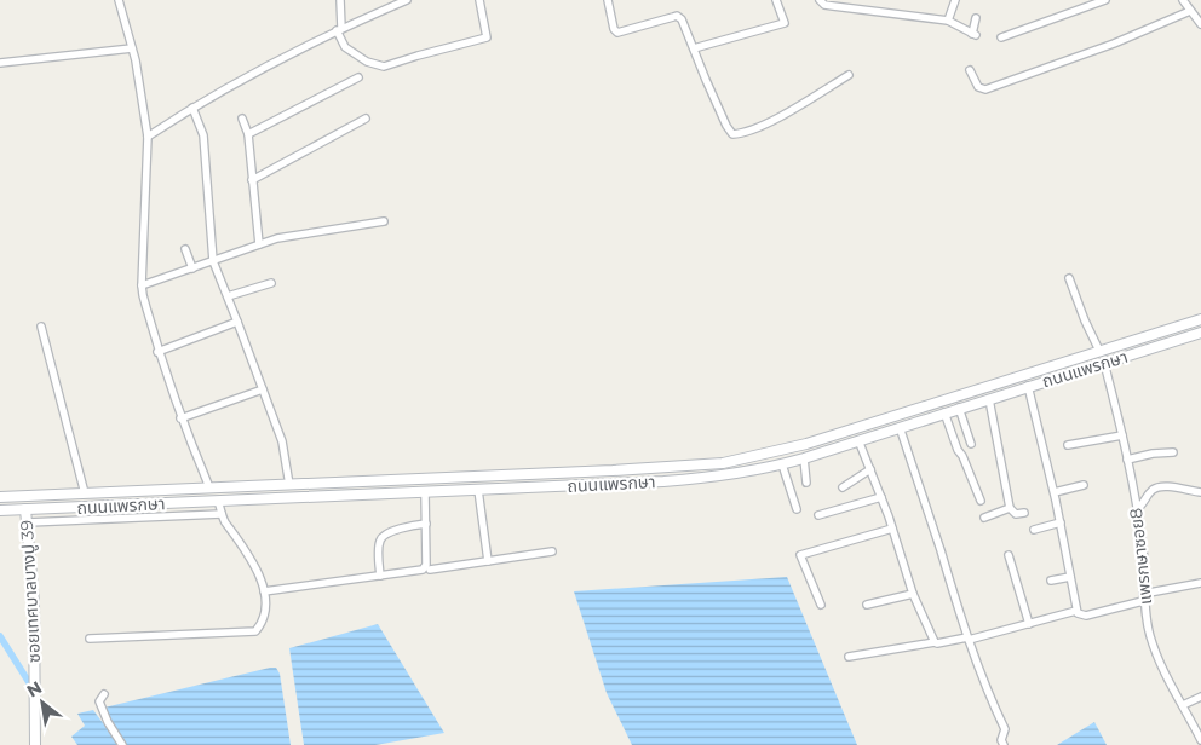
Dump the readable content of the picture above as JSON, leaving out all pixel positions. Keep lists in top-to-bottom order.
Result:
{
  "streets": {
    "main road": ["ถนนแพรกษา", "ซอยเทศบาลบางปู 39"],
    "street": ["แพรกษาซอย8"]
  },
  "crossings": [
    ["ถนนแพรกษา", "แพรกษาซอย8"],
    ["ถนนแพรกษา", "ซอยเทศบาลบางปู 39"]
  ],
  "north": "top left"
}
